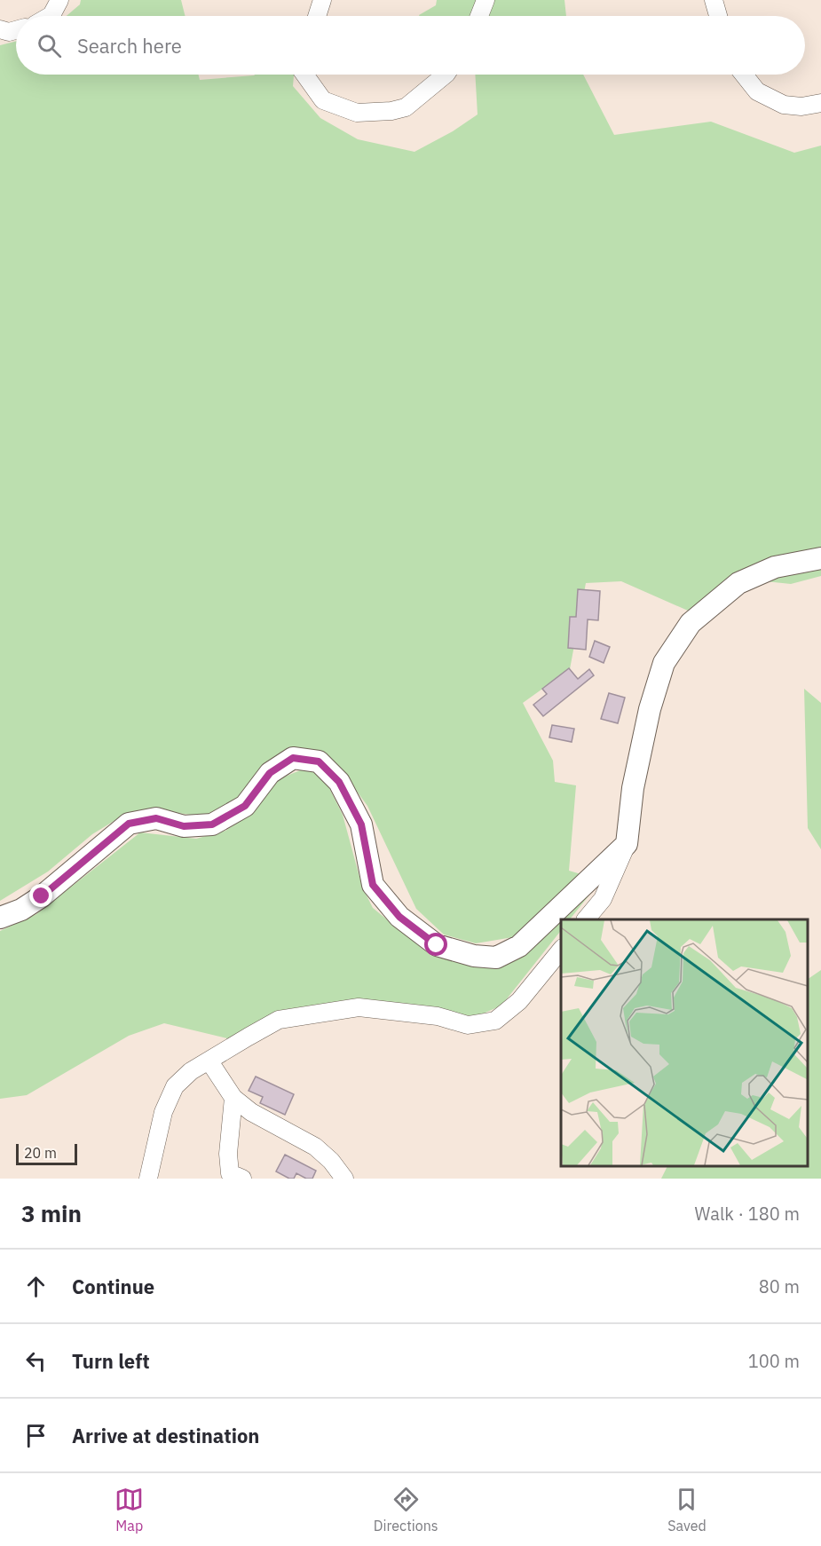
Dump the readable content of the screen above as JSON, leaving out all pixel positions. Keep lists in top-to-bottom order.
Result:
{
  "scale_bar": "20 m",
  "page": {
    "search": "Search here",
    "scale": "20 m",
    "heading": ["3 min", "Walk · 180 m"],
    "list": [
      ["Continue", "80 m"],
      ["Turn left", "100 m"],
      "Arrive at destination"
    ],
    "nav": ["Map", "Directions", "Saved"]
  }
}
